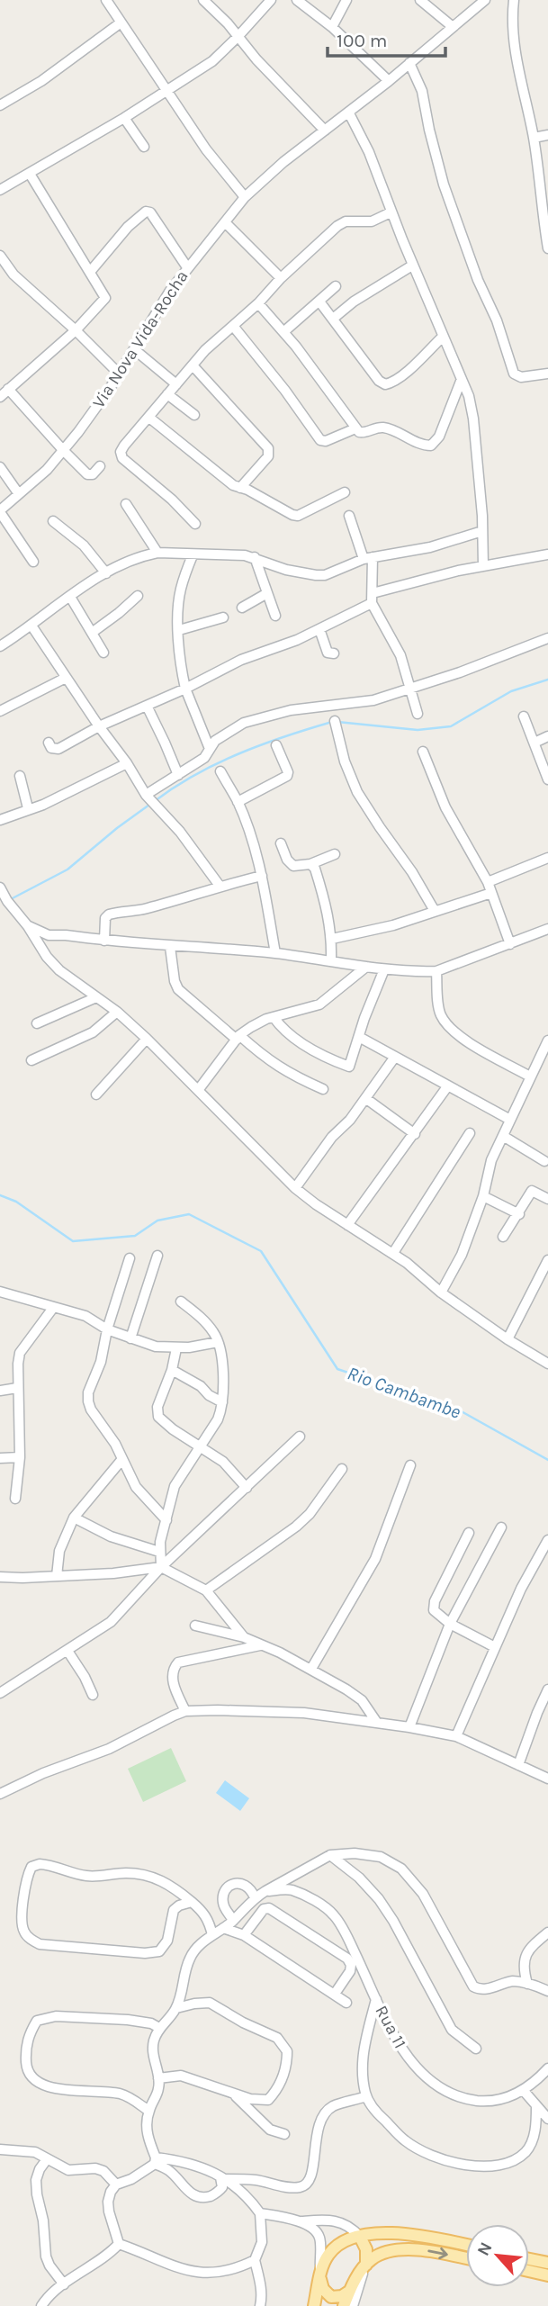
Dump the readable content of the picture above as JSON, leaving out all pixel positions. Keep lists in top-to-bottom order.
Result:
{
  "streets": {
    "street": ["Via Nova Vida-Rocha", "Rua 11"]
  },
  "water": ["Rio Cambambe"],
  "scale_bar": "100 m",
  "north": "top left"
}
